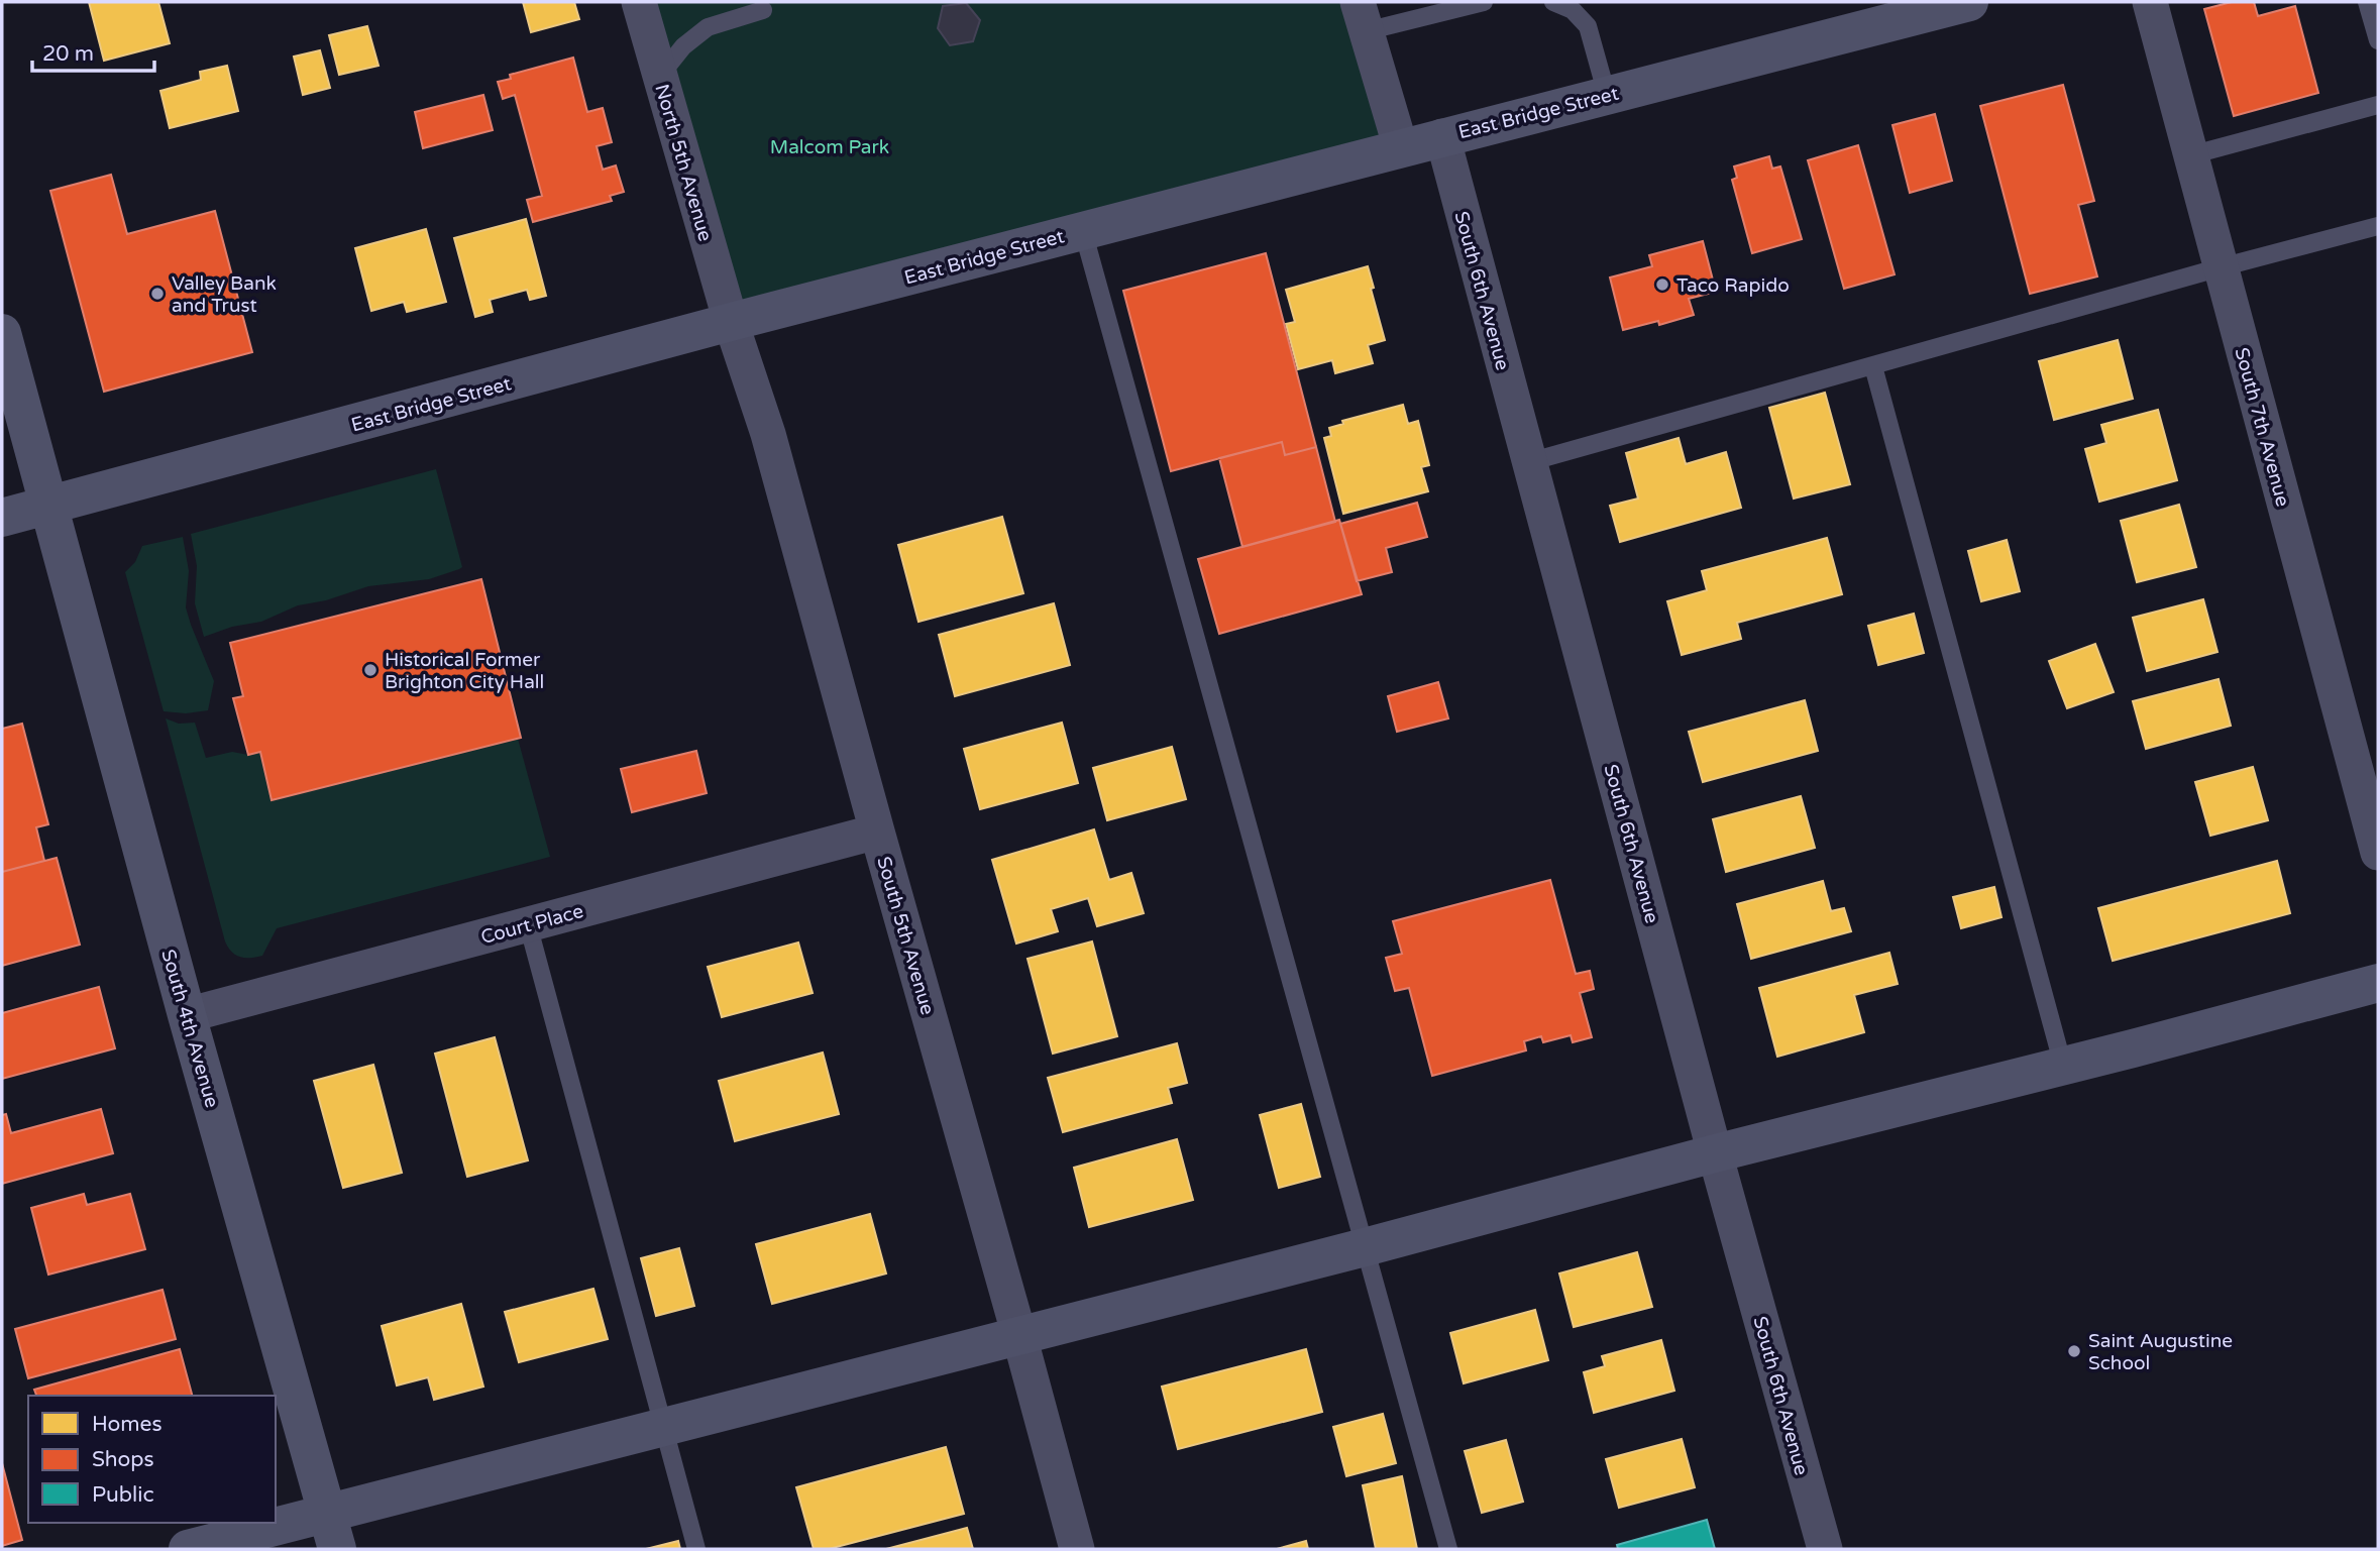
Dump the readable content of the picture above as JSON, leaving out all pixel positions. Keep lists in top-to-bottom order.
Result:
{
  "streets": {
    "main road": ["East Bridge Street", "South 4th Avenue"],
    "street": [
      "North 5th Avenue",
      "South 6th Avenue",
      "South 7th Avenue",
      "Court Place",
      "South 5th Avenue"
    ]
  },
  "crossings": [
    ["East Bridge Street", "North 5th Avenue"],
    ["East Bridge Street", "South 6th Avenue"],
    ["East Bridge Street", "South 5th Avenue"],
    ["East Bridge Street", "South 4th Avenue"],
    ["North 5th Avenue", "South 5th Avenue"],
    ["Court Place", "South 5th Avenue"],
    ["Court Place", "South 4th Avenue"]
  ],
  "parks": ["Malcom Park"],
  "places": [
    "Taco Rapido",
    "Valley Bank and Trust",
    "Historical Former Brighton City Hall",
    "Saint Augustine School"
  ],
  "legend": ["Homes", "Shops", "Public"],
  "scale_bar": "20 m"
}
